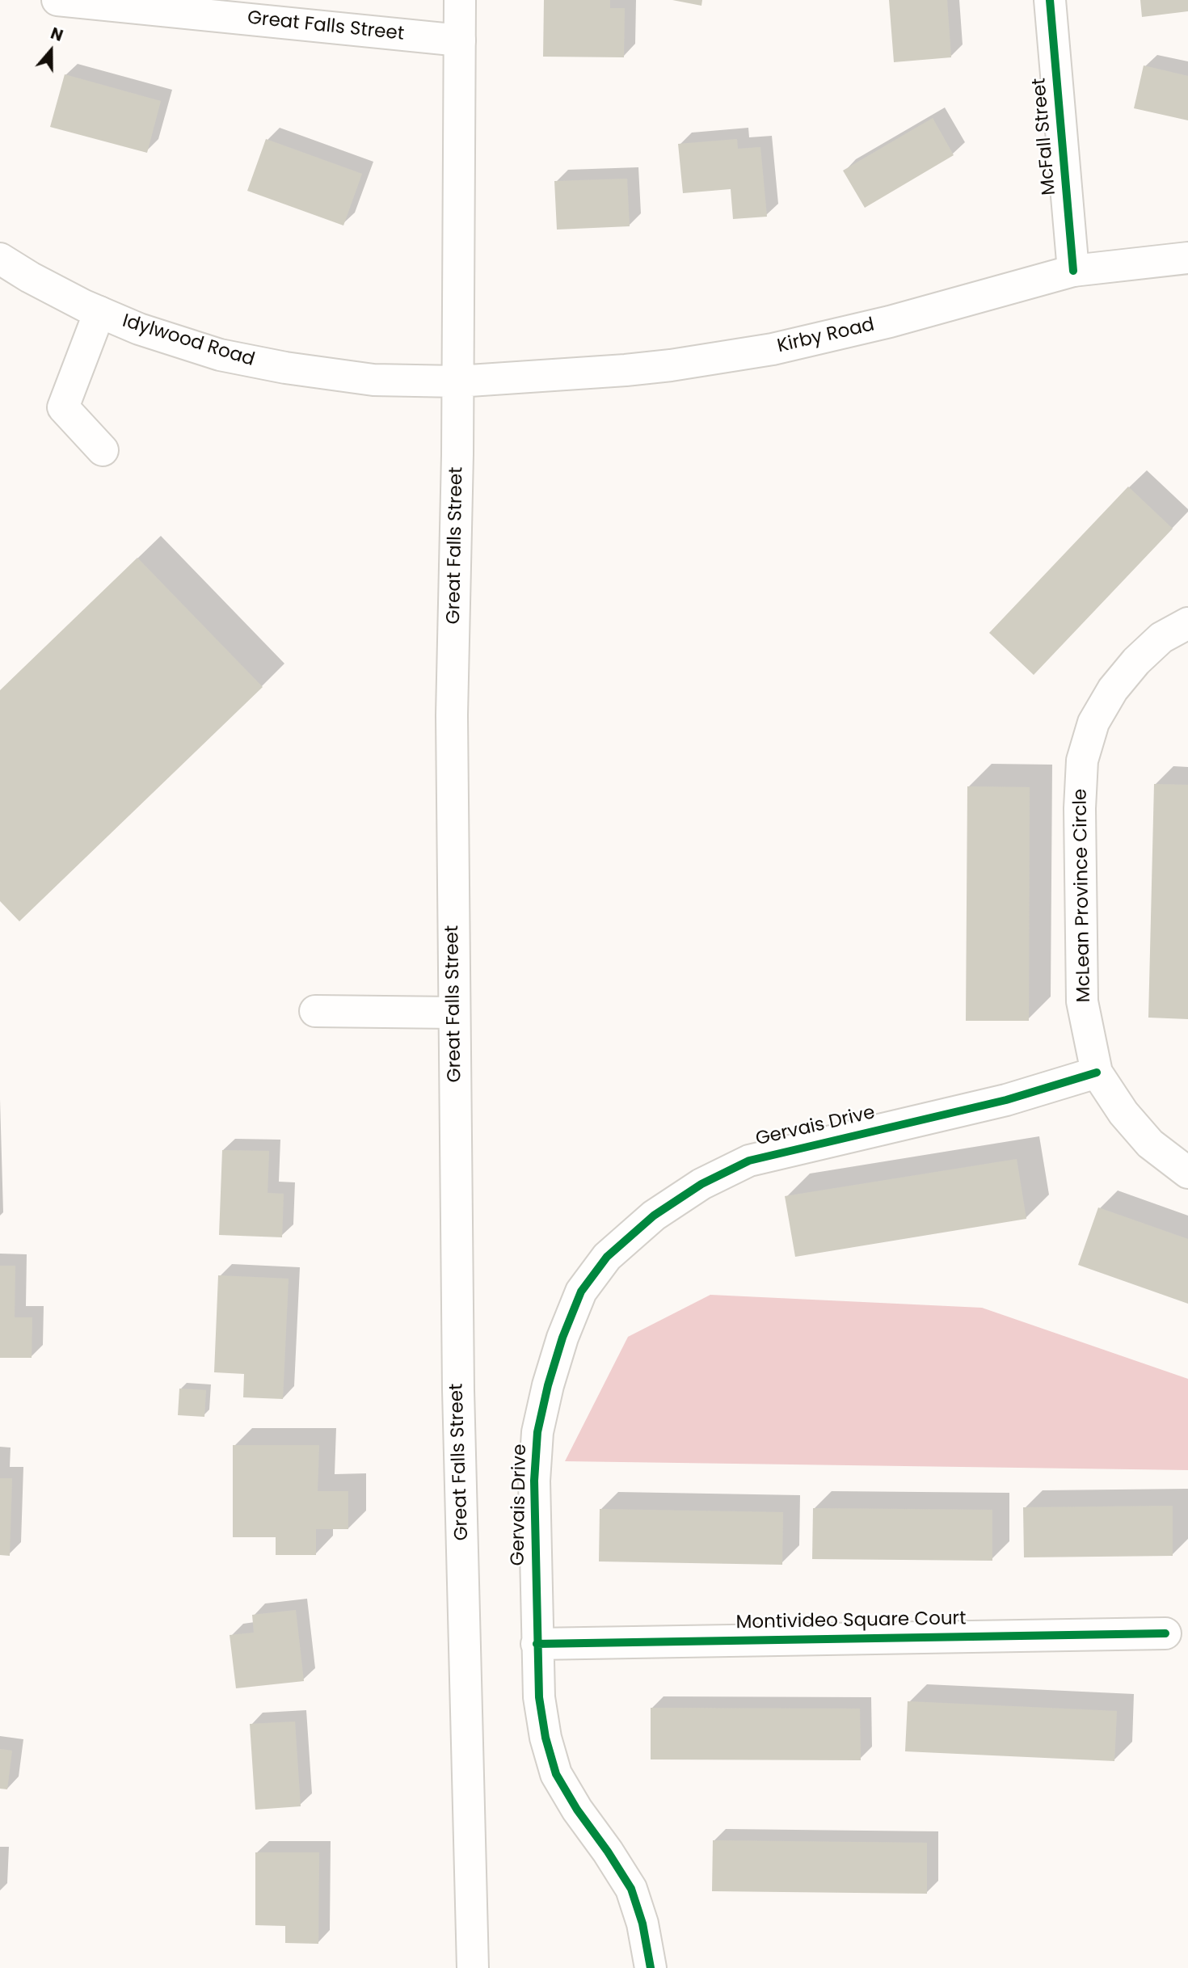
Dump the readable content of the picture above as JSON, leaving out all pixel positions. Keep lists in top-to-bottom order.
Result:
{
  "streets": {
    "main road": [
      "Great Falls Street",
      "McFall Street",
      "Kirby Road",
      "Idylwood Road",
      "McLean Province Circle",
      "Gervais Drive",
      "Montivideo Square Court"
    ]
  },
  "crossings": [
    ["Great Falls Street", "Kirby Road"],
    ["Great Falls Street", "Idylwood Road"],
    ["McFall Street", "Kirby Road"],
    ["Kirby Road", "Idylwood Road"],
    ["McLean Province Circle", "Gervais Drive"],
    ["Gervais Drive", "Montivideo Square Court"]
  ],
  "north": "top"
}
